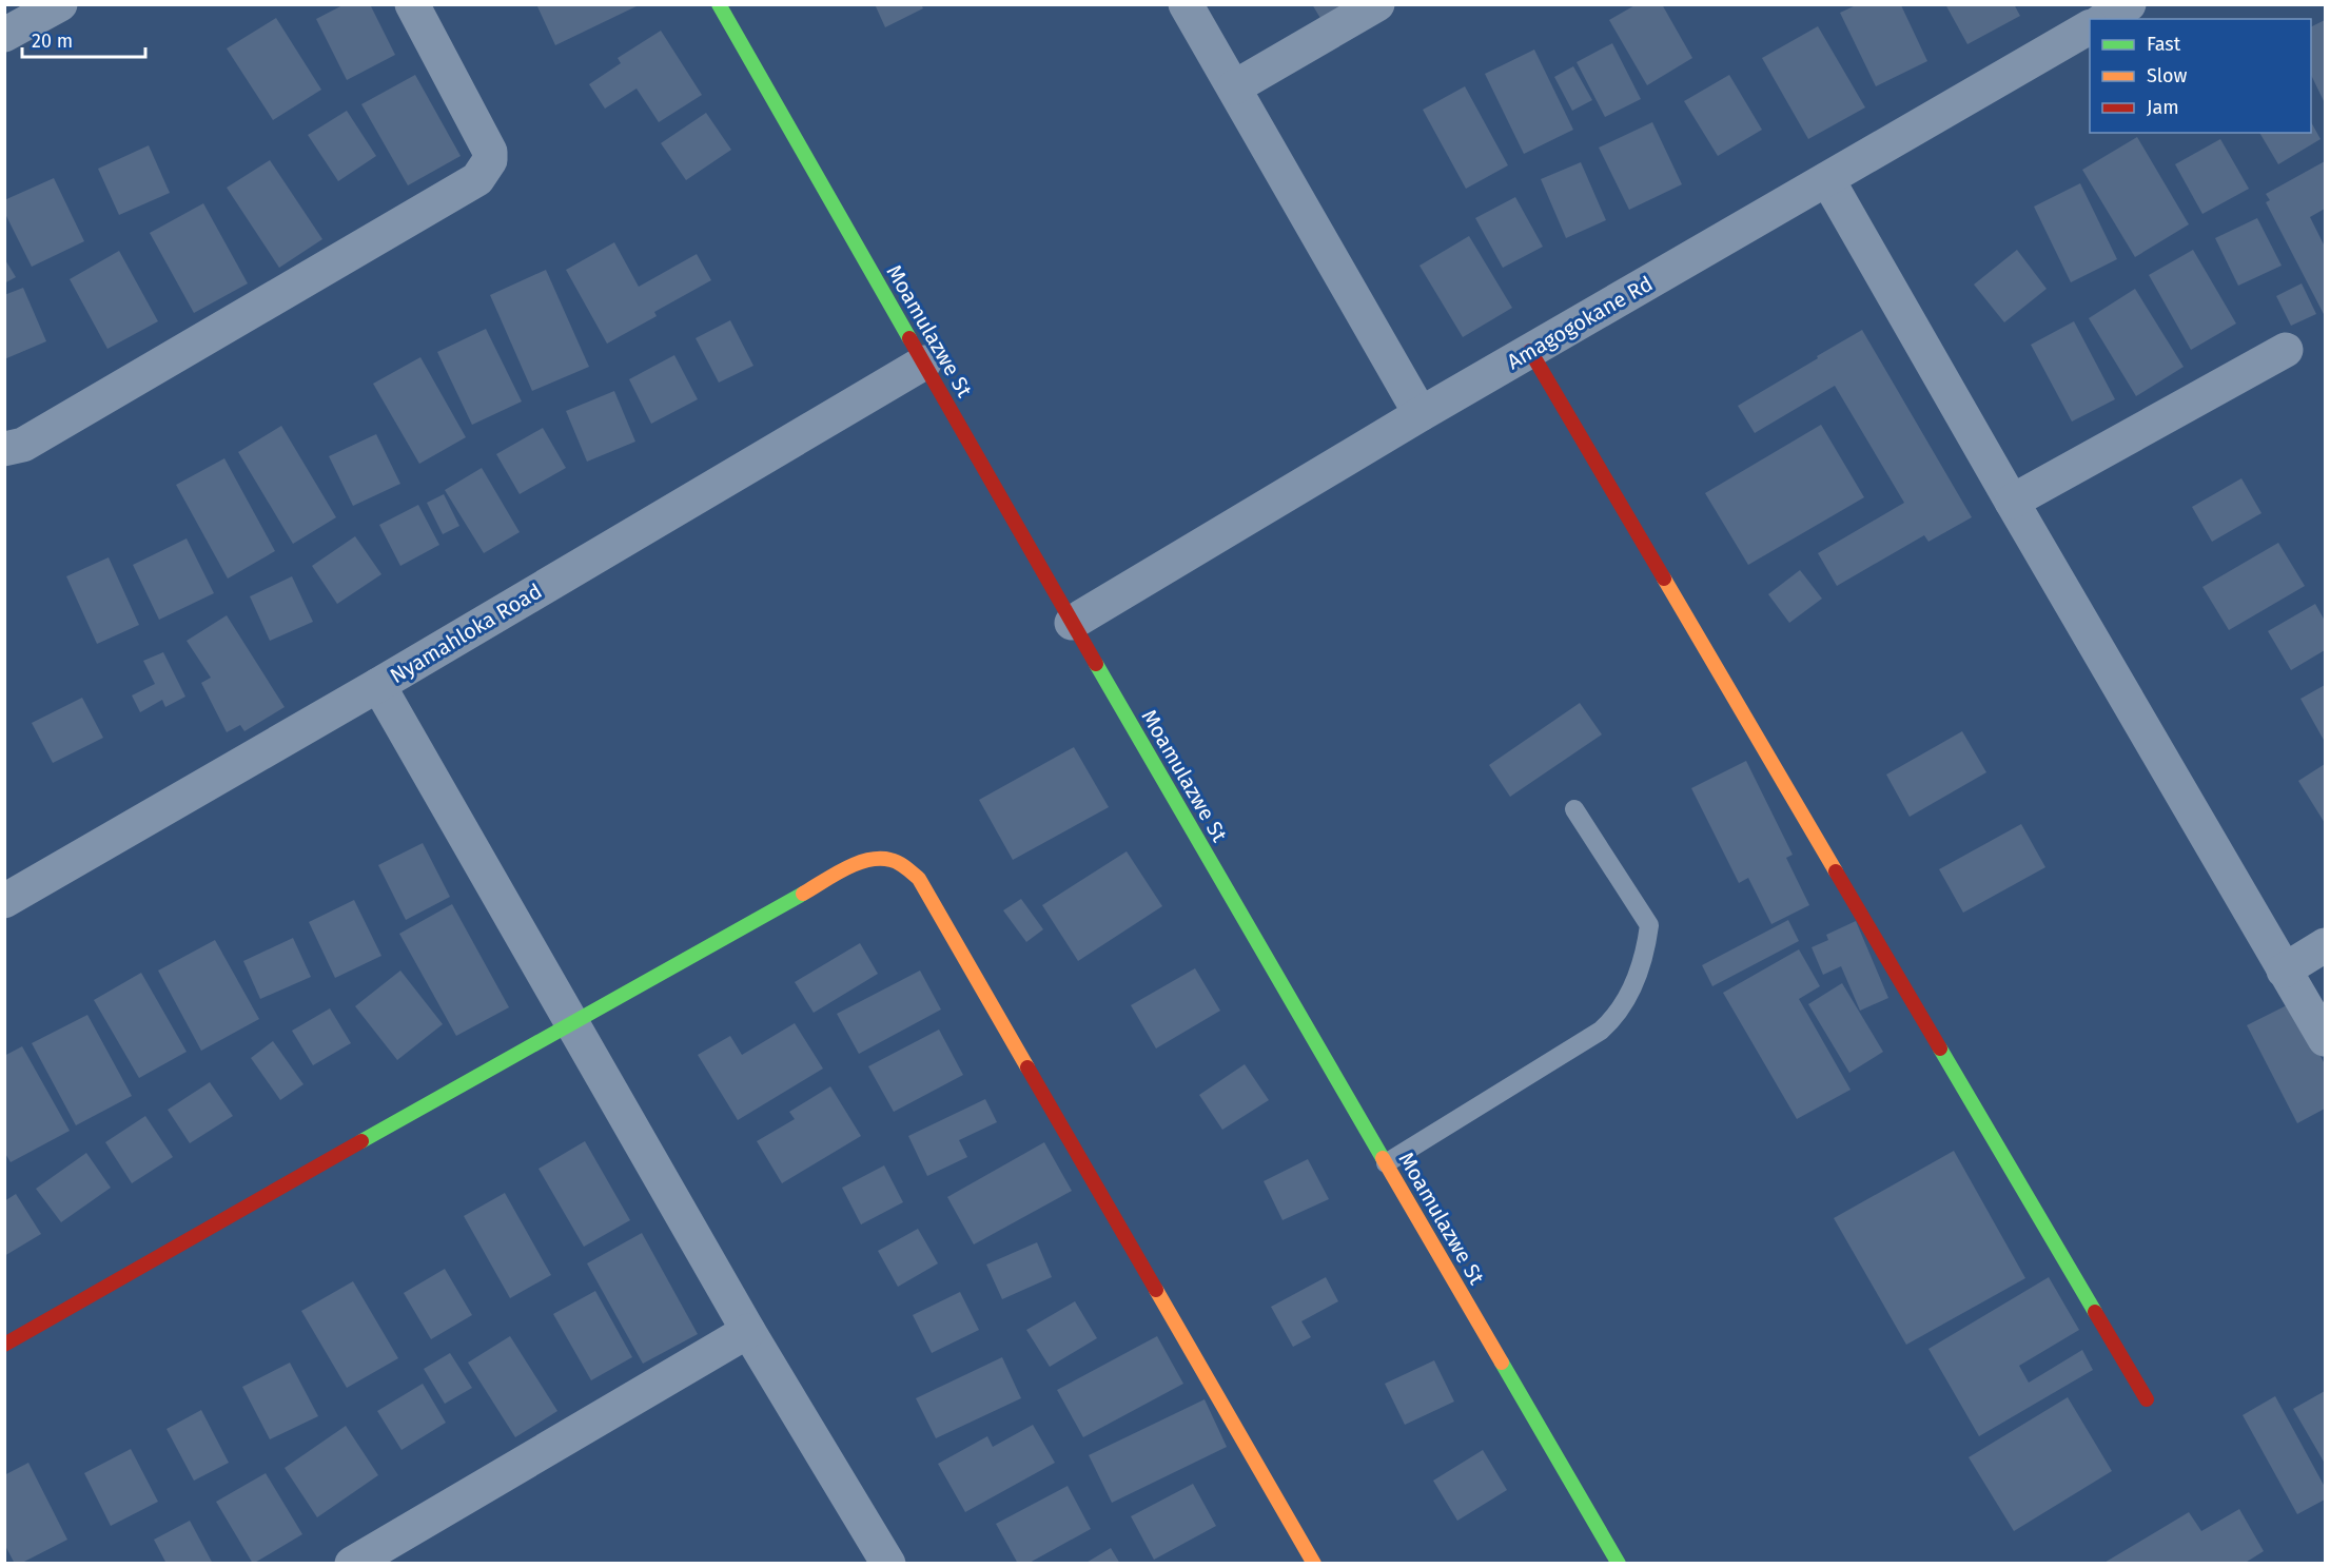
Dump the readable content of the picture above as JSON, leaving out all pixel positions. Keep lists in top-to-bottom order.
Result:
{
  "streets": {
    "street": ["Amagogokane Rd", "Moamulazwe St", "Nyamahloka Road"]
  },
  "crossings": [
    ["Amagogokane Rd", "Moamulazwe St"],
    ["Moamulazwe St", "Nyamahloka Road"]
  ],
  "legend": ["Fast", "Slow", "Jam"],
  "scale_bar": "20 m"
}
